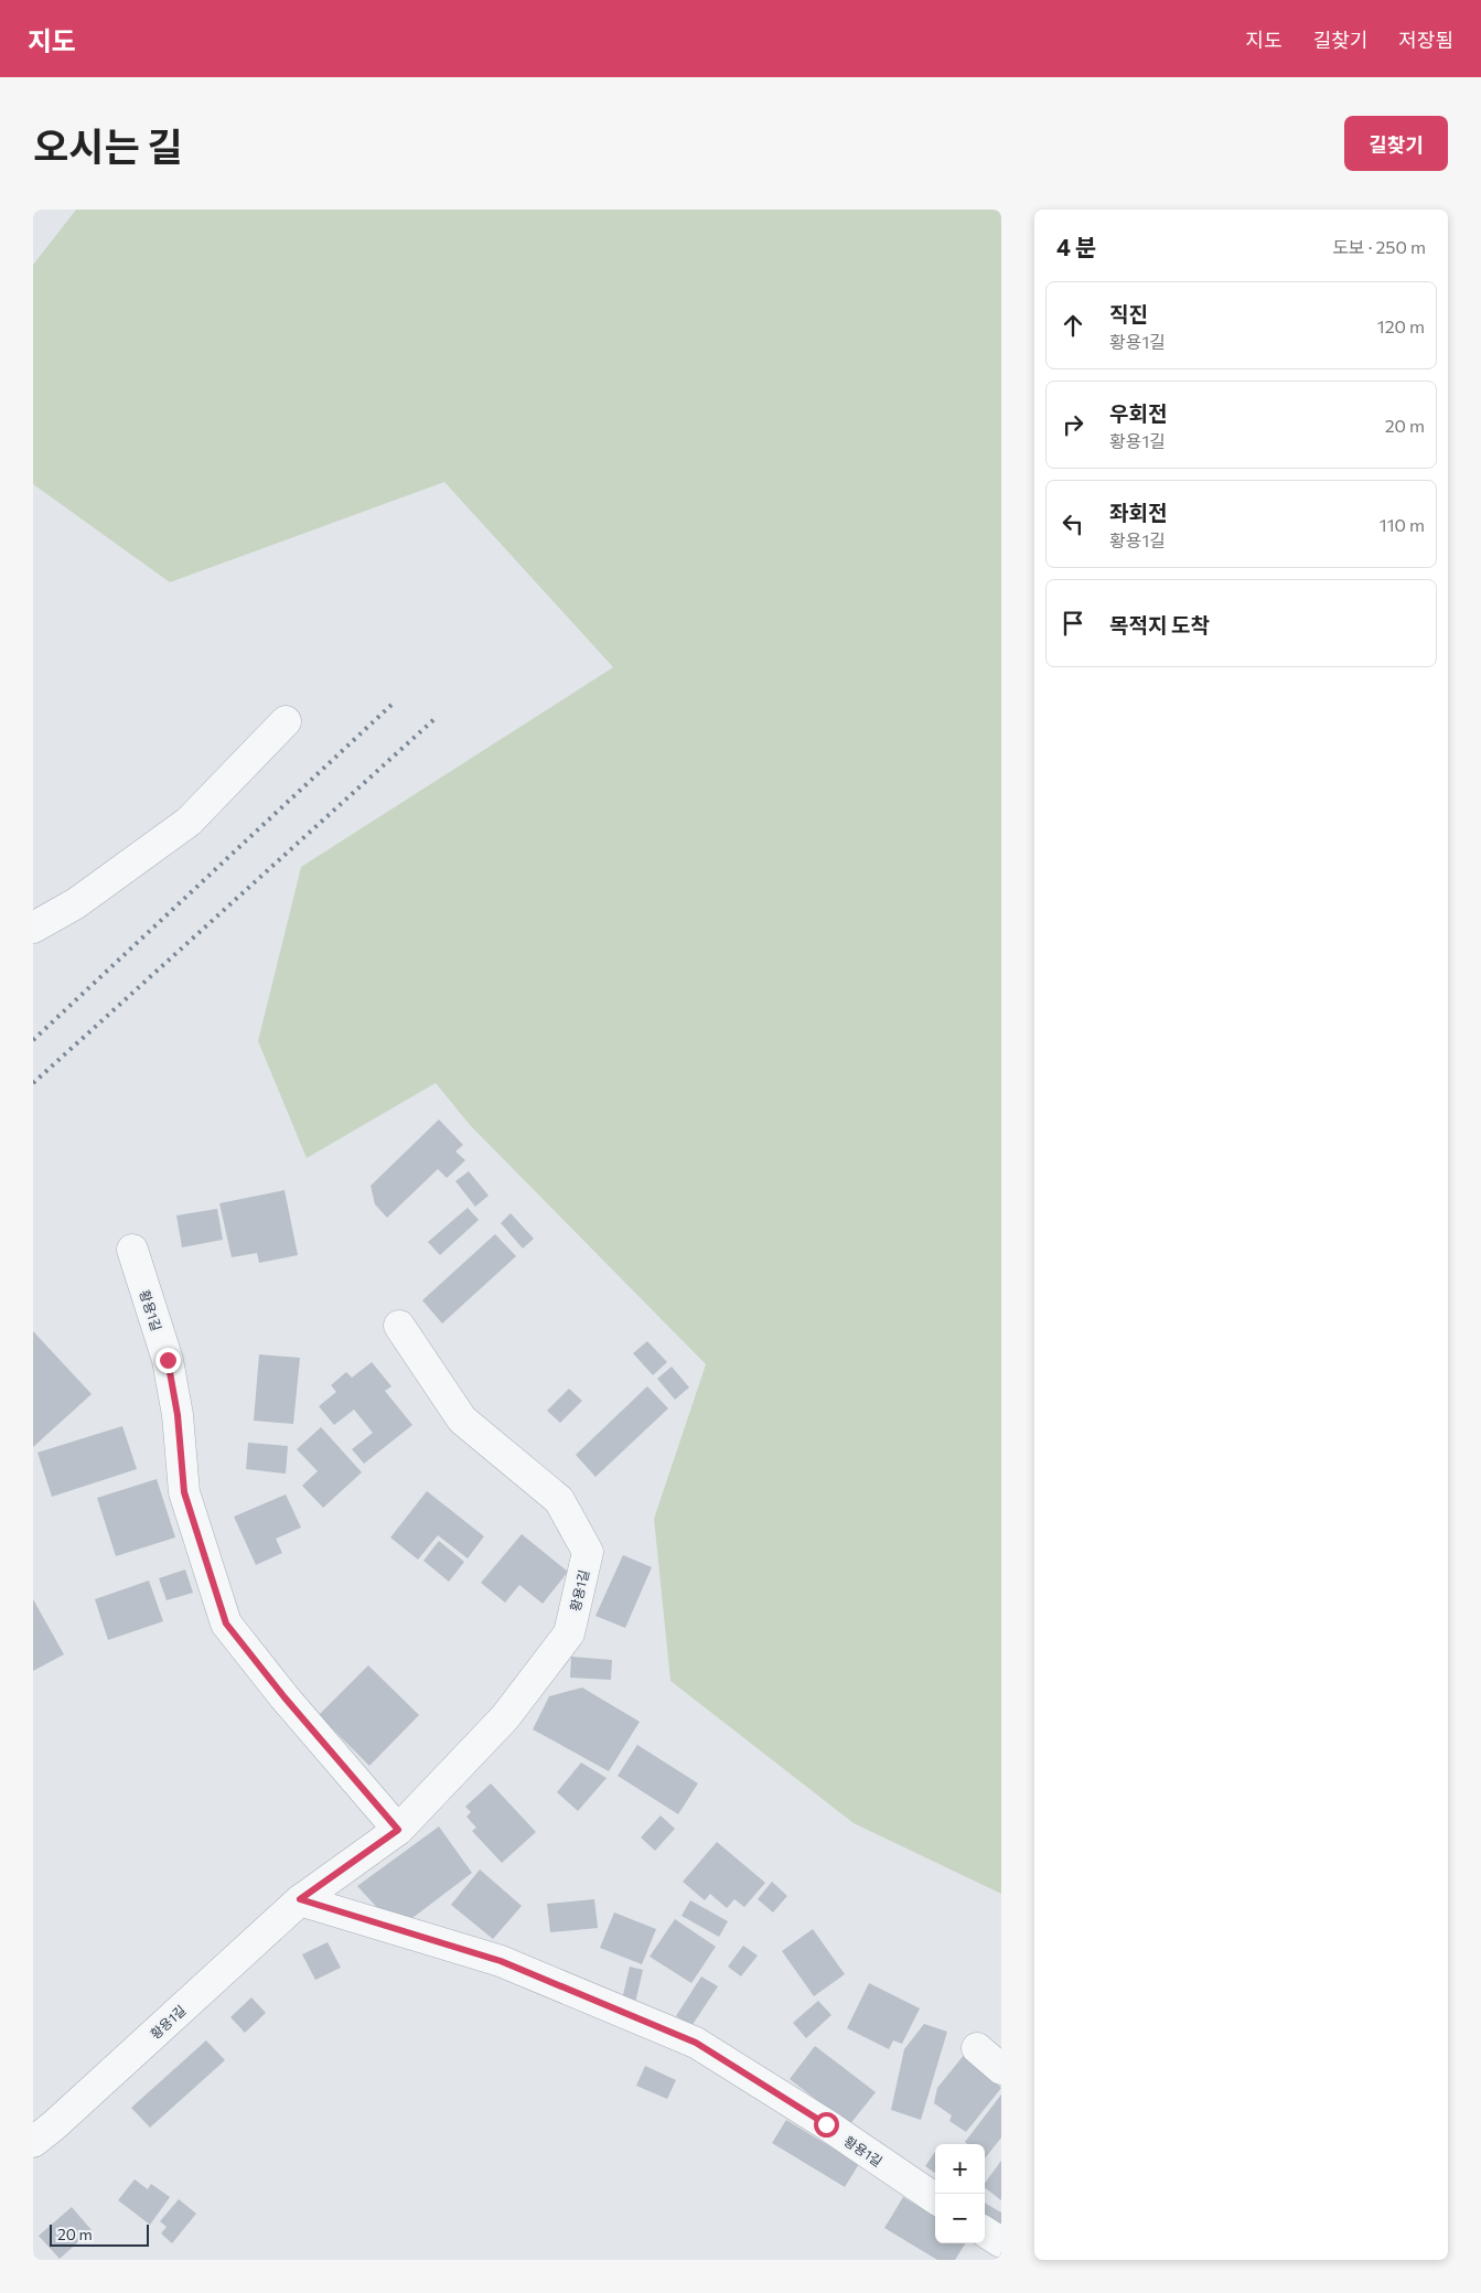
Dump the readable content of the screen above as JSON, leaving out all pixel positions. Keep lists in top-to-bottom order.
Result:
{
  "streets": {
    "street": ["황용1길"]
  },
  "scale_bar": "20 m",
  "page": {
    "header": "지도",
    "nav": ["지도", "길찾기", "저장됨"],
    "title": "오시는 길",
    "buttons": "길찾기",
    "heading": ["4 분", "도보 · 250 m"],
    "list": [
      ["직진", "황용1길", "120 m"],
      ["우회전", "황용1길", "20 m"],
      ["좌회전", "황용1길", "110 m"],
      "목적지 도착"
    ],
    "map_buttons": ["+", "−"],
    "scale": "20 m"
  }
}
